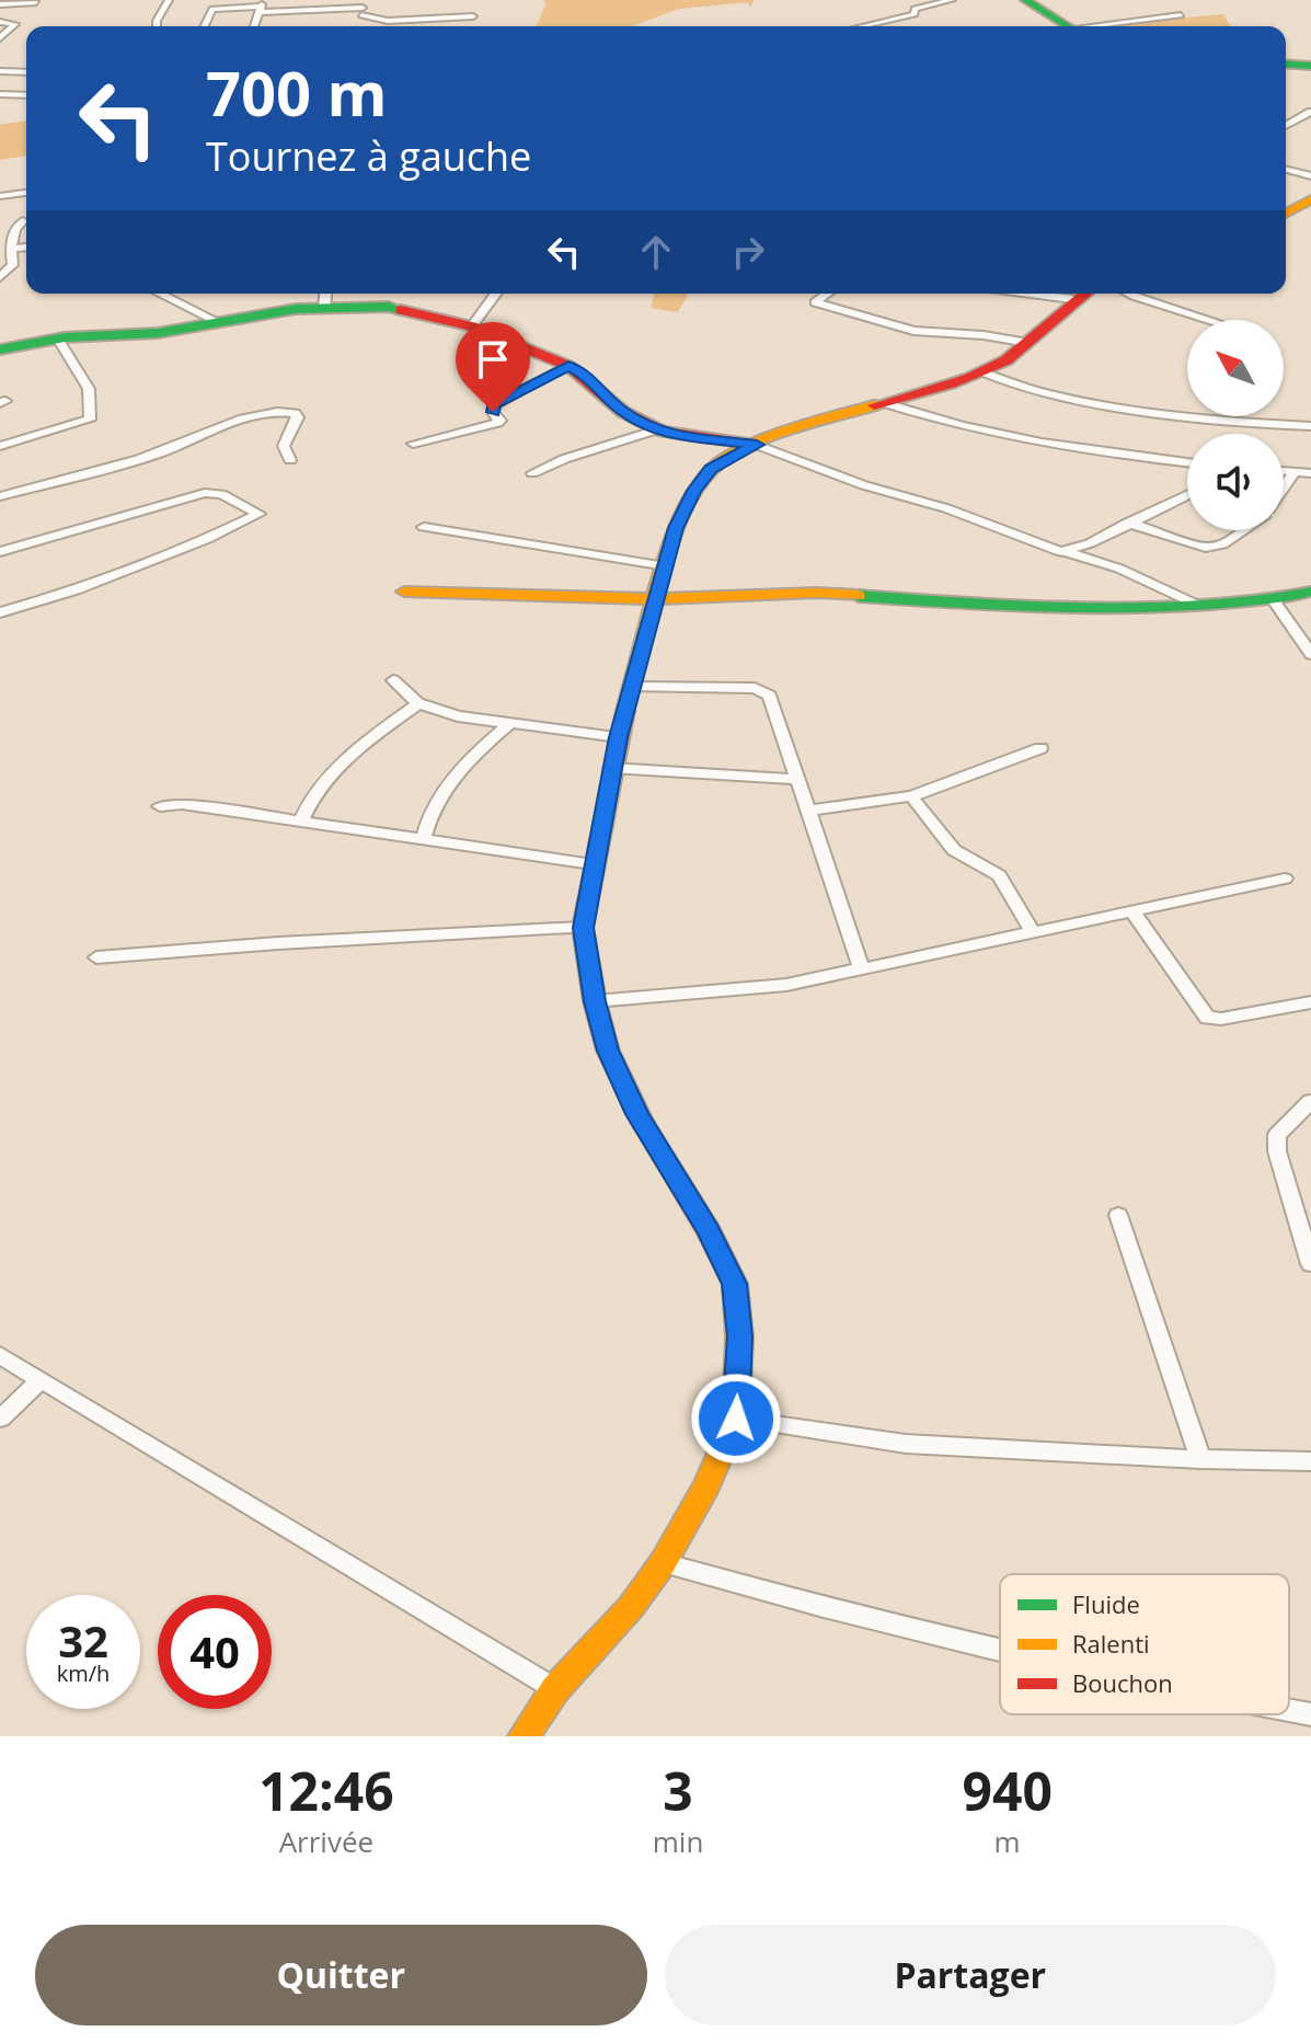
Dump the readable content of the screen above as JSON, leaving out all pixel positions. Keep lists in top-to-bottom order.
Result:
{
  "legend": ["Fluide", "Ralenti", "Bouchon"],
  "north": "top left",
  "page": {
    "turn": ["700 m", "Tournez à gauche"],
    "speed": "32 km/h",
    "limit": "40",
    "eta": [
      "12:46",
      "Arrivée",
      "3",
      "min",
      "940",
      "m"
    ],
    "buttons": ["Quitter", "Partager"]
  }
}
